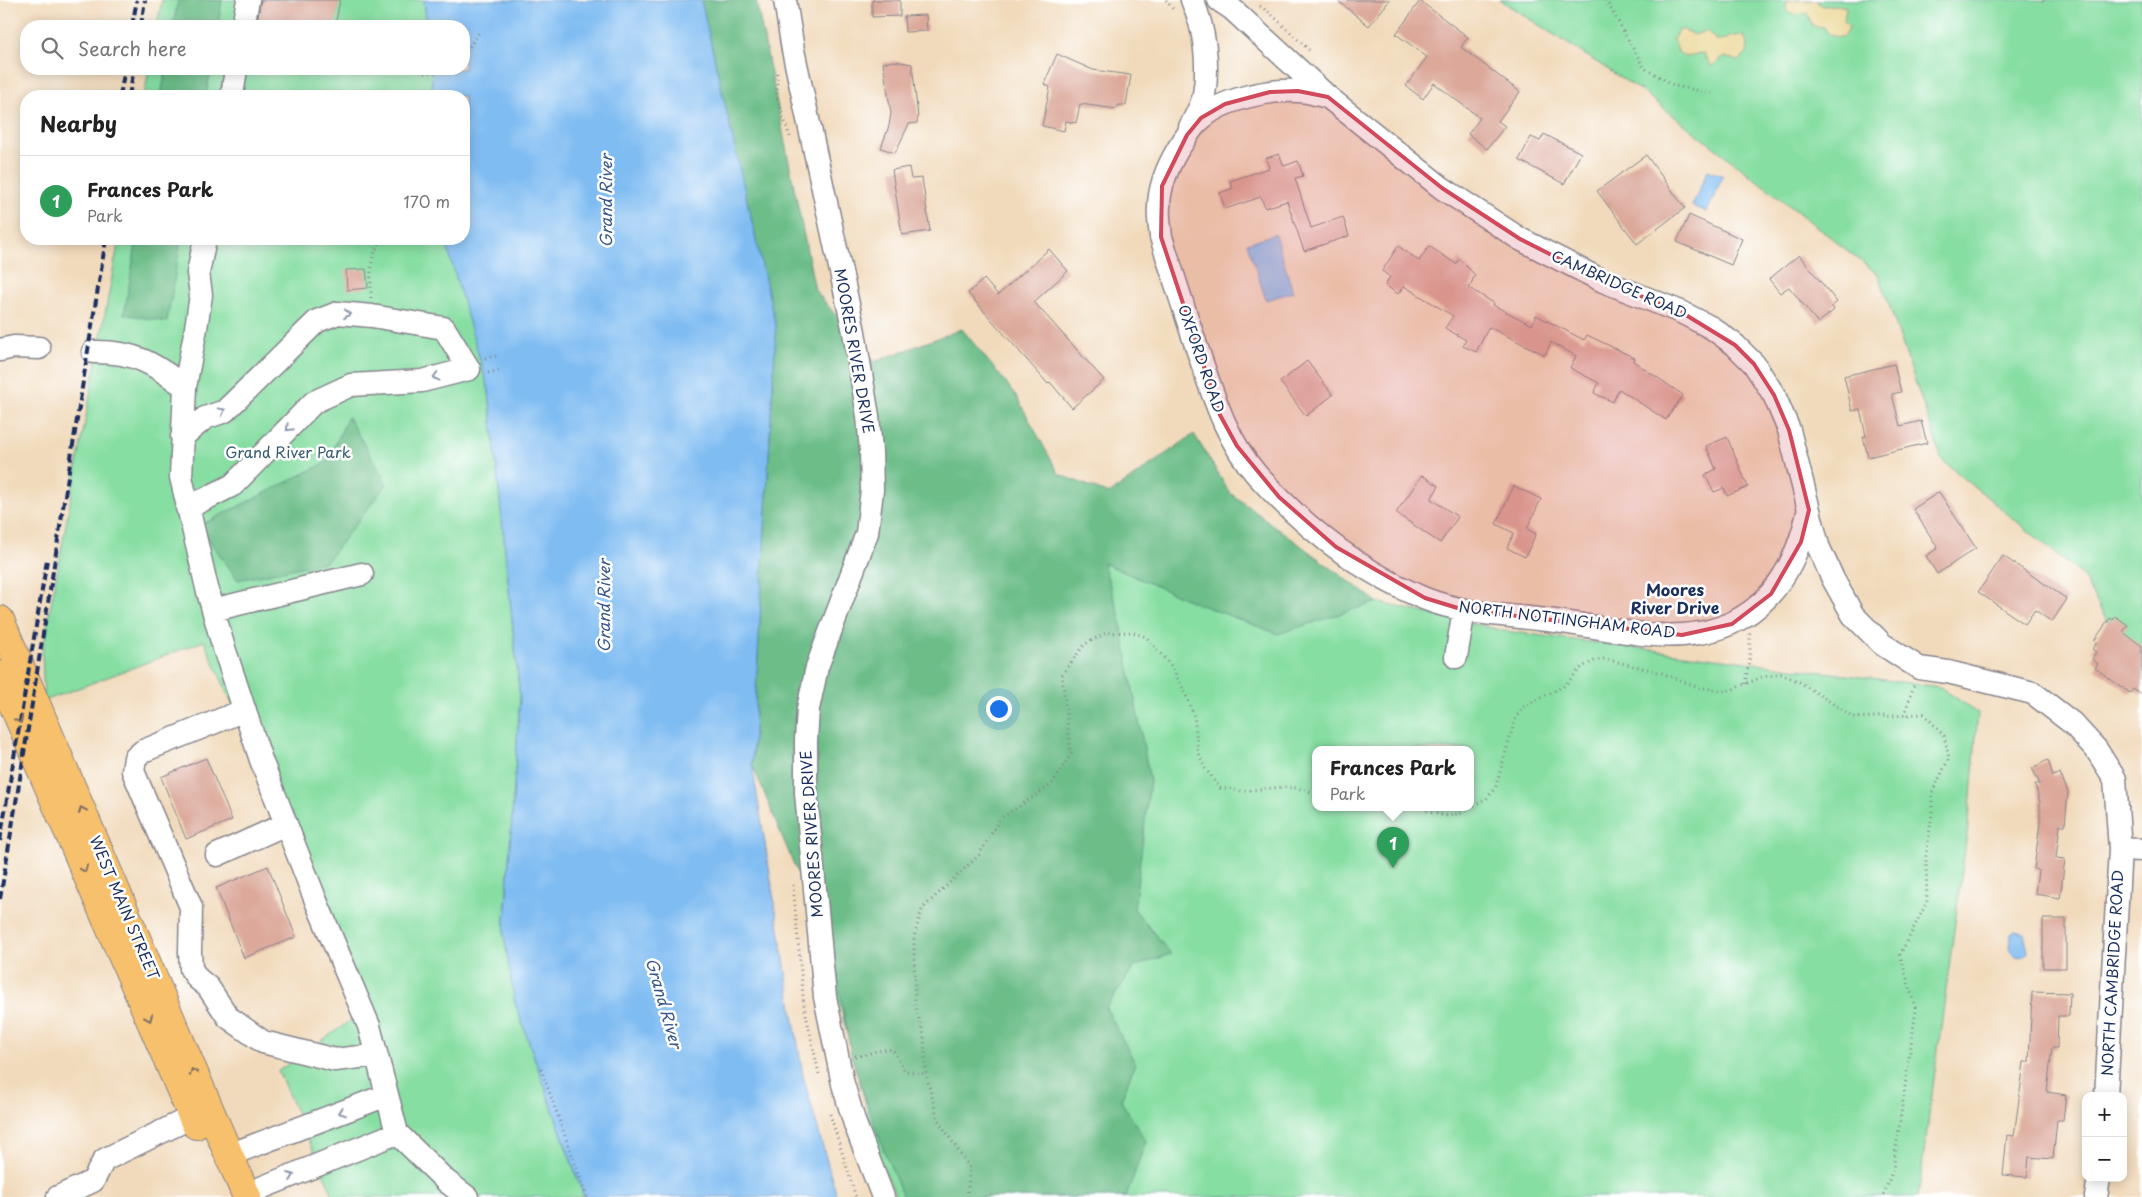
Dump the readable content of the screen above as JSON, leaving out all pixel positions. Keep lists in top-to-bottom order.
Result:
{
  "streets": {
    "main road": ["WEST MAIN STREET"],
    "street": [
      "CAMBRIDGE ROAD",
      "MOORES RIVER DRIVE",
      "OXFORD ROAD",
      "NORTH NOTTINGHAM ROAD",
      "NORTH CAMBRIDGE ROAD"
    ]
  },
  "crossings": [
    ["CAMBRIDGE ROAD", "OXFORD ROAD"],
    ["CAMBRIDGE ROAD", "NORTH NOTTINGHAM ROAD"],
    ["OXFORD ROAD", "NORTH NOTTINGHAM ROAD"]
  ],
  "districts": ["Moores River Drive"],
  "water": ["Grand River"],
  "parks": ["Grand River Park"],
  "page": {
    "search": "Search here",
    "heading": "Nearby",
    "list": [
      {
        "mark": "1",
        "name": "Frances Park",
        "note": "Park",
        "value": "170 m"
      }
    ],
    "popup": ["Frances Park", "Park"],
    "pins": "1",
    "map_buttons": ["+", "−"]
  }
}
